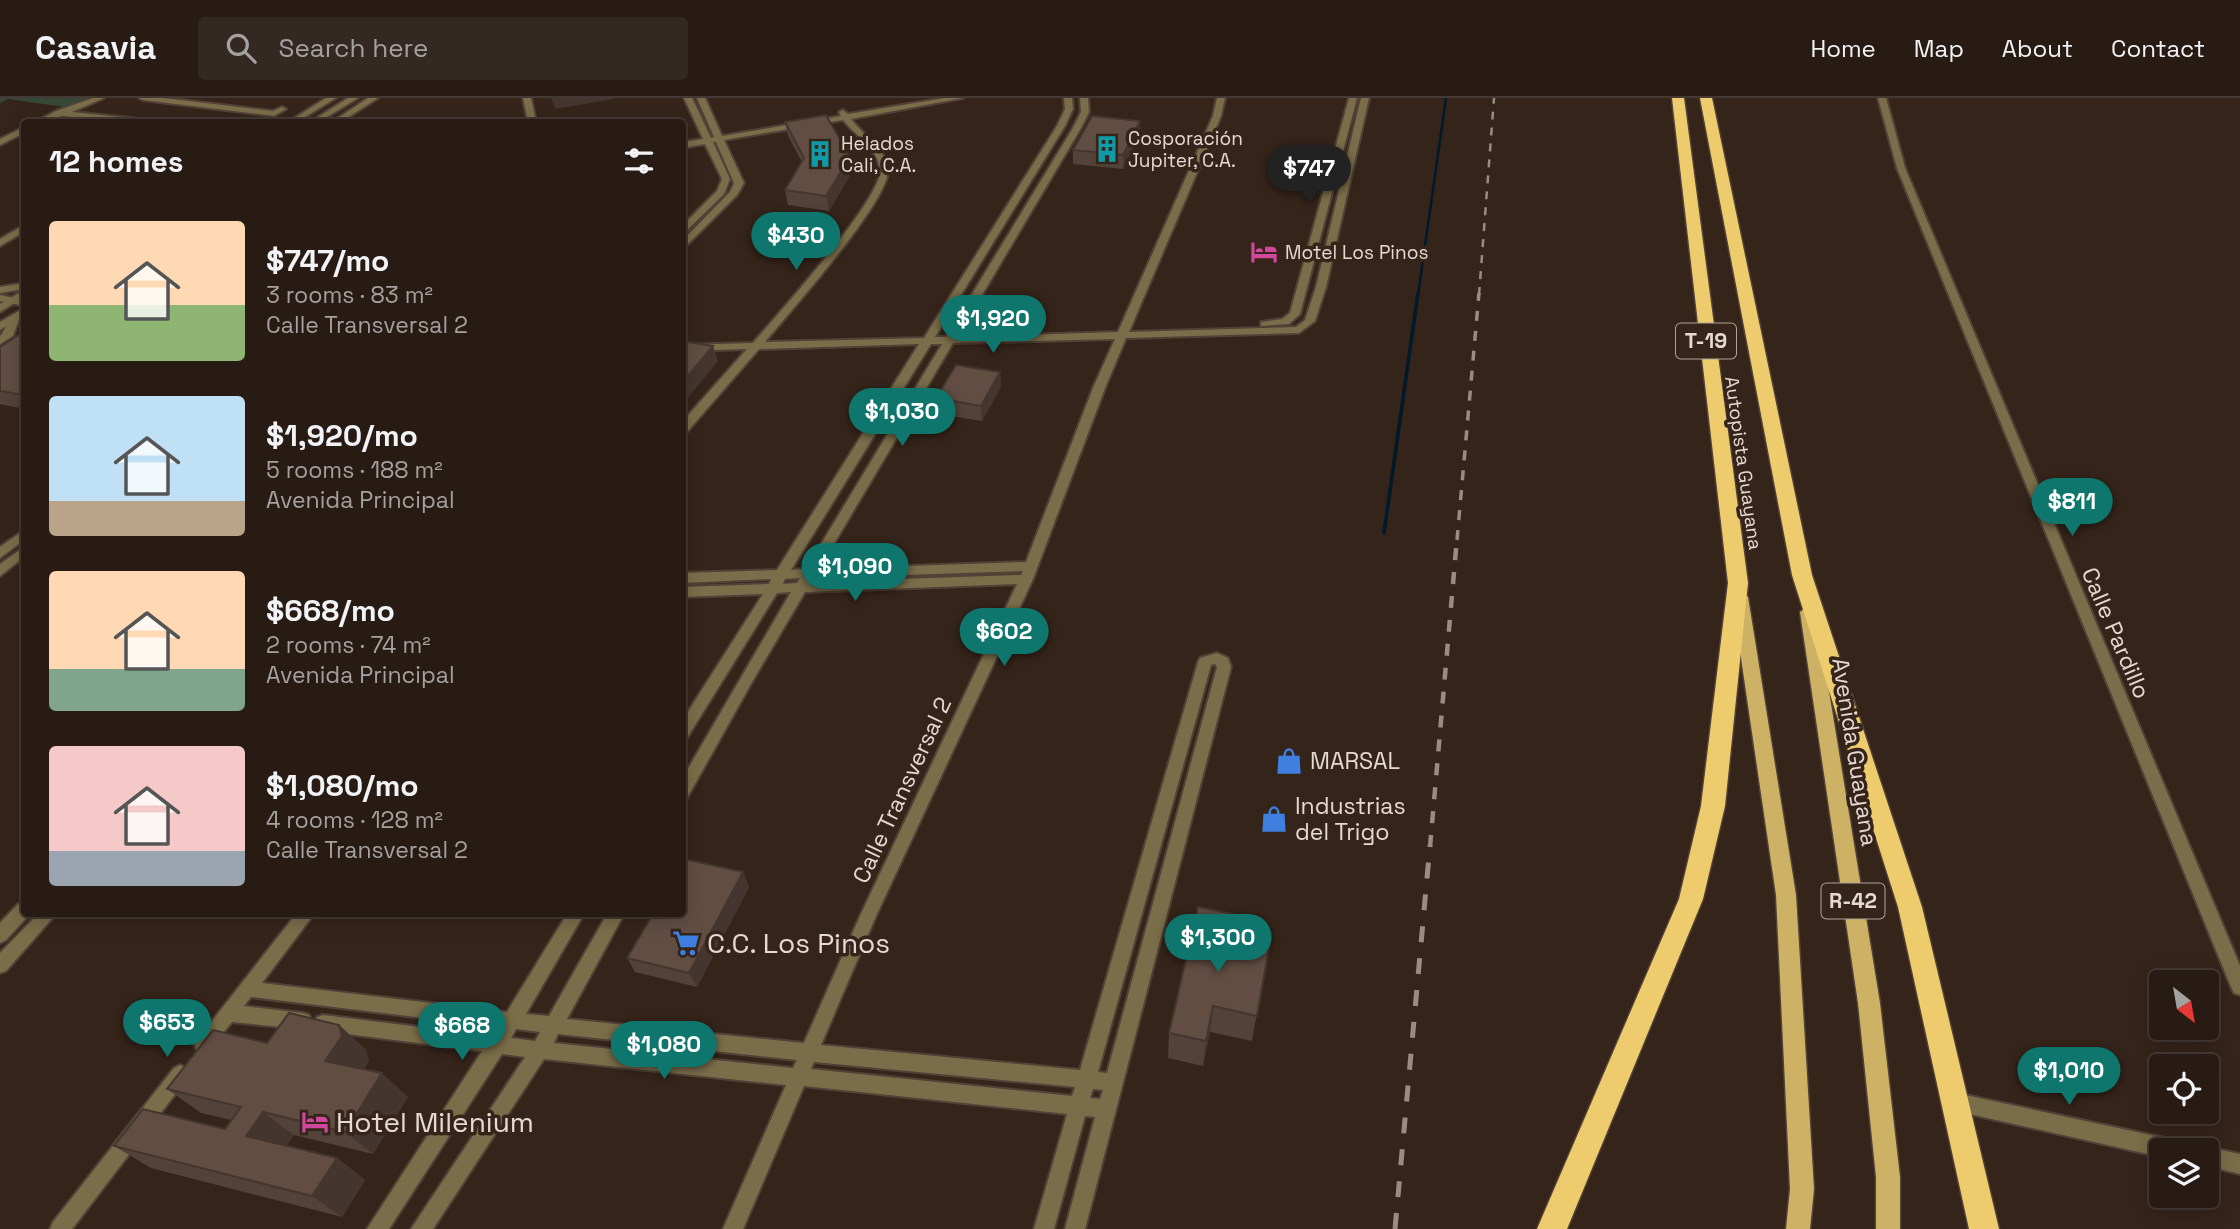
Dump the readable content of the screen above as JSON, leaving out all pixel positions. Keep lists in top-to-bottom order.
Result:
{
  "streets": {
    "highway": ["T-19", "Autopista Guayana"],
    "main road": ["Avenida Guayana", "R-42"],
    "street": ["Calle Pardillo", "Calle Transversal 2"]
  },
  "crossings": [
    ["Autopista Guayana", "Avenida Guayana"]
  ],
  "places": {
    "building": ["Cosporación Jupiter, C.A.", "Helados Cali, C.A."],
    "hotel": ["Motel Los Pinos", "Hotel Milenium"],
    "shop": ["MARSAL", "Industrias del Trigo"],
    "supermarket": ["C.C. Los Pinos"]
  },
  "north": "bottom right",
  "page": {
    "header": "Casavia",
    "search": "Search here",
    "nav": [
      "Home",
      "Map",
      "About",
      "Contact"
    ],
    "heading": "12 homes",
    "price": [
      "$747",
      "$430",
      "$1,920",
      "$1,030",
      "$811",
      "$1,090",
      "$602",
      "$1,300",
      "$653",
      "$668",
      "$1,080",
      "$1,010"
    ],
    "list": [
      {
        "name": "$747/mo",
        "note": "3 rooms · 83 m² · Calle Transversal 2"
      },
      {
        "name": "$1,920/mo",
        "note": "5 rooms · 188 m² · Avenida Principal"
      },
      {
        "name": "$668/mo",
        "note": "2 rooms · 74 m² · Avenida Principal"
      },
      {
        "name": "$1,080/mo",
        "note": "4 rooms · 128 m² · Calle Transversal 2"
      }
    ]
  }
}
